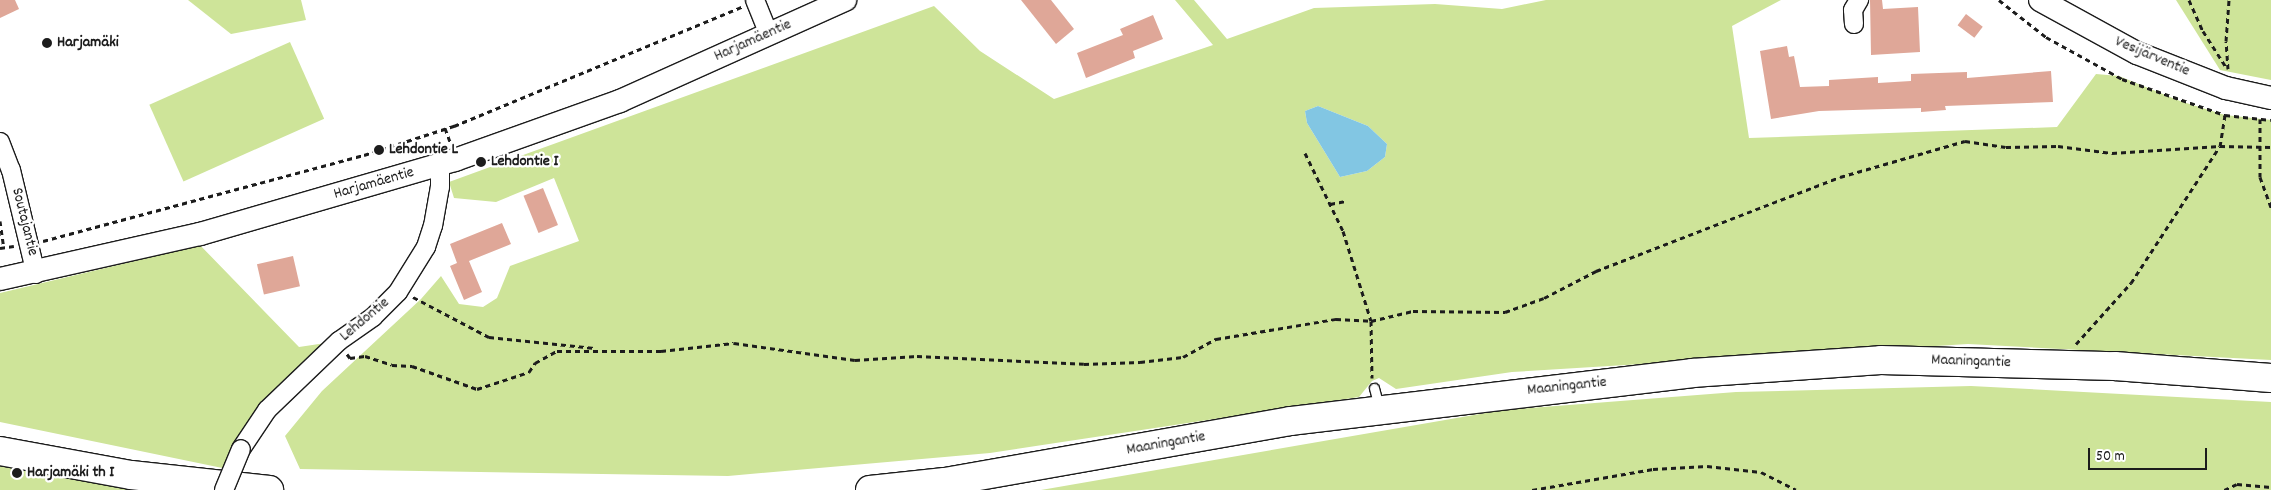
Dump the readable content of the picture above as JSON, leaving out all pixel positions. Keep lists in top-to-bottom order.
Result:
{
  "streets": {
    "main road": ["Maaningantie"],
    "street": [
      "Harjamäentie",
      "Vesijärventie",
      "Soutajantie",
      "Lehdontie"
    ]
  },
  "crossings": [
    ["Harjamäentie", "Soutajantie"],
    ["Harjamäentie", "Lehdontie"]
  ],
  "places": [
    "Harjamäki",
    "Lehdontie L",
    "Lehdontie I",
    "Harjamäki th I"
  ],
  "scale_bar": "50 m"
}
